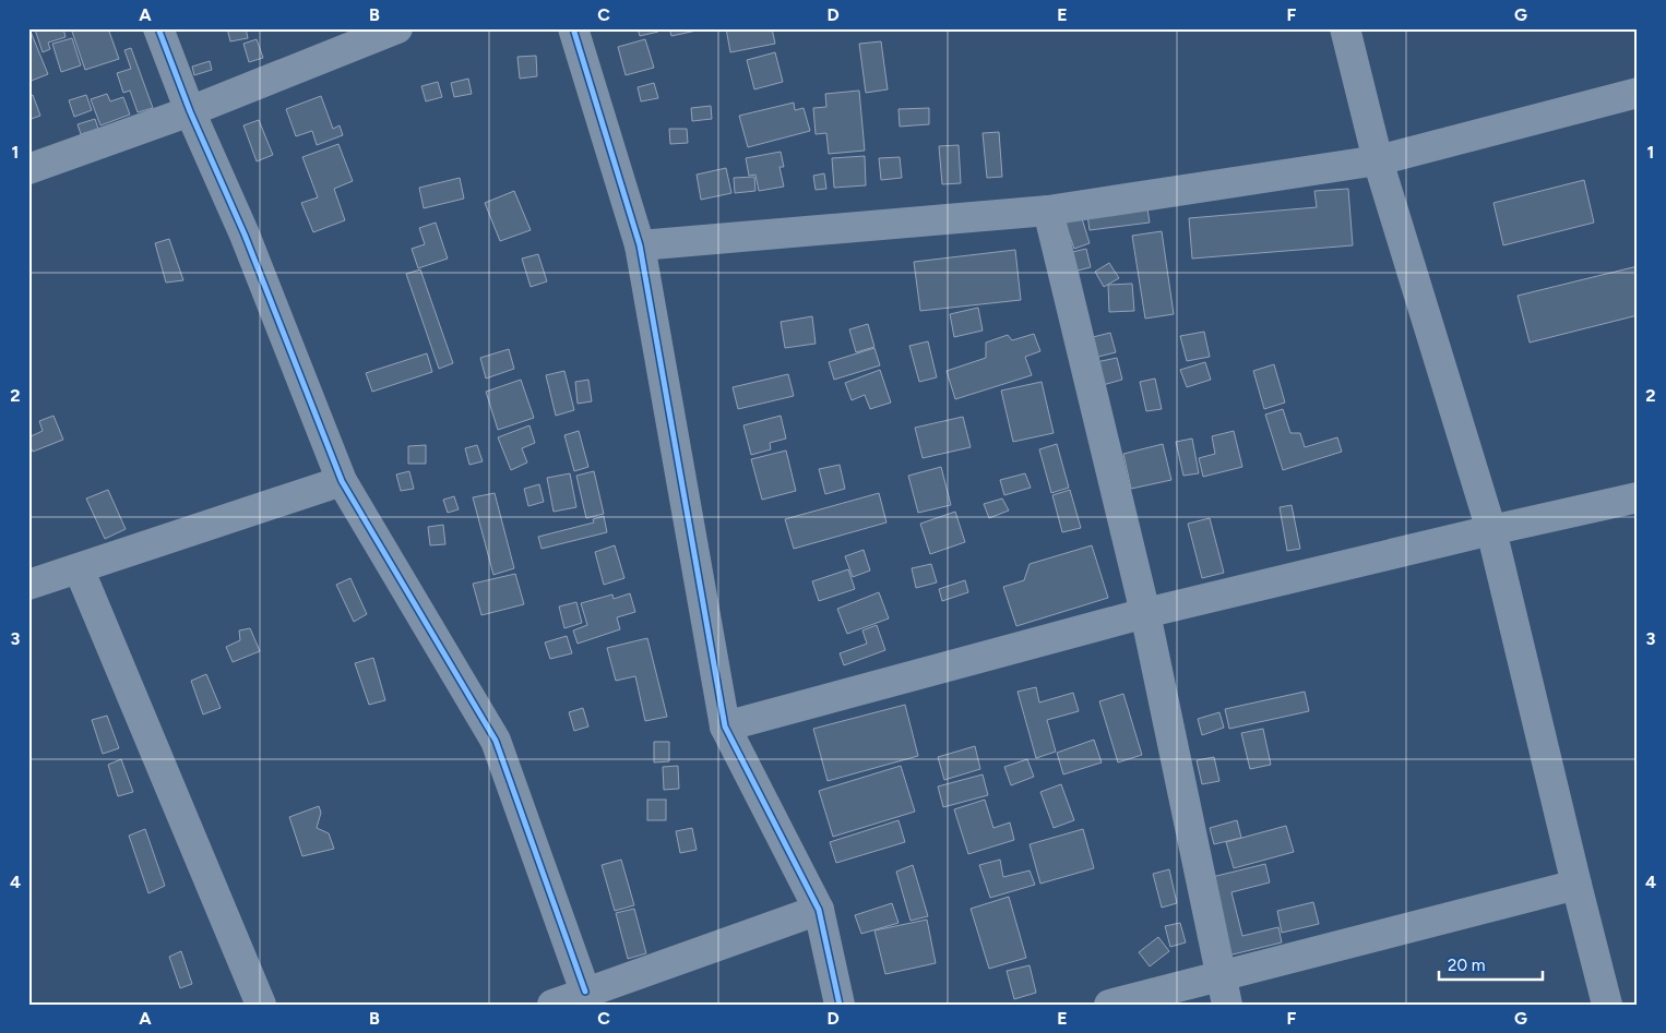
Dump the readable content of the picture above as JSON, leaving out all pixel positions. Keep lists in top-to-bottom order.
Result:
{
  "scale_bar": "20 m",
  "grid": {
    "columns": [
      "A",
      "B",
      "C",
      "D",
      "E",
      "F",
      "G"
    ],
    "rows": [
      "1",
      "2",
      "3",
      "4"
    ]
  }
}
